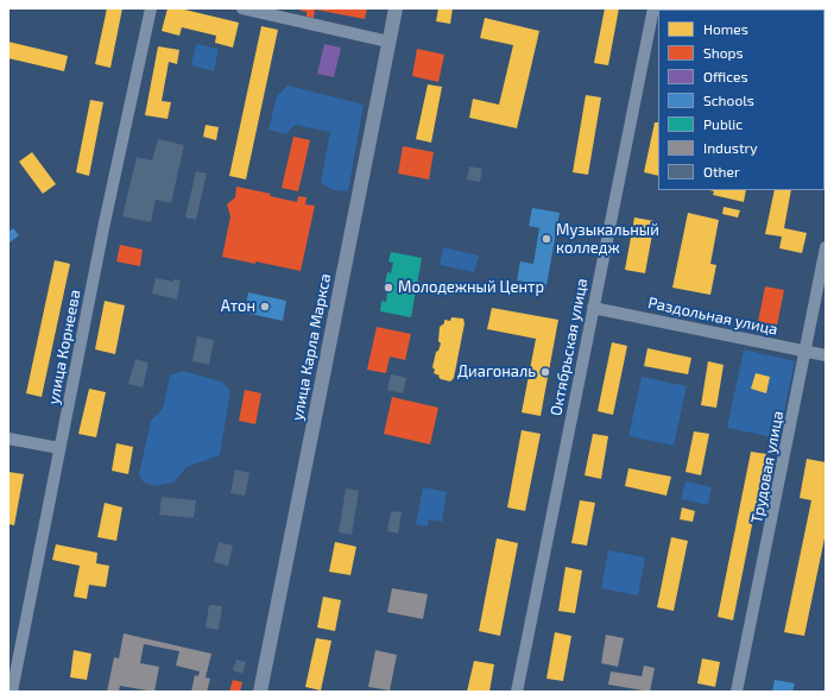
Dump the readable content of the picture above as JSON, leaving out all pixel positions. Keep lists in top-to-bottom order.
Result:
{
  "streets": {
    "main road": ["улица Карла Маркса"],
    "street": [
      "Раздольная улица",
      "улица Корнеева",
      "Октябрьская улица",
      "Трудовая улица"
    ]
  },
  "crossings": [
    ["Раздольная улица", "Октябрьская улица"],
    ["Раздольная улица", "Трудовая улица"]
  ],
  "places": [
    "Музыкальный колледж",
    "Молодежный Центр",
    "Атон",
    "Диагональ"
  ],
  "legend": [
    "Homes",
    "Shops",
    "Offices",
    "Schools",
    "Public",
    "Industry",
    "Other"
  ]
}
